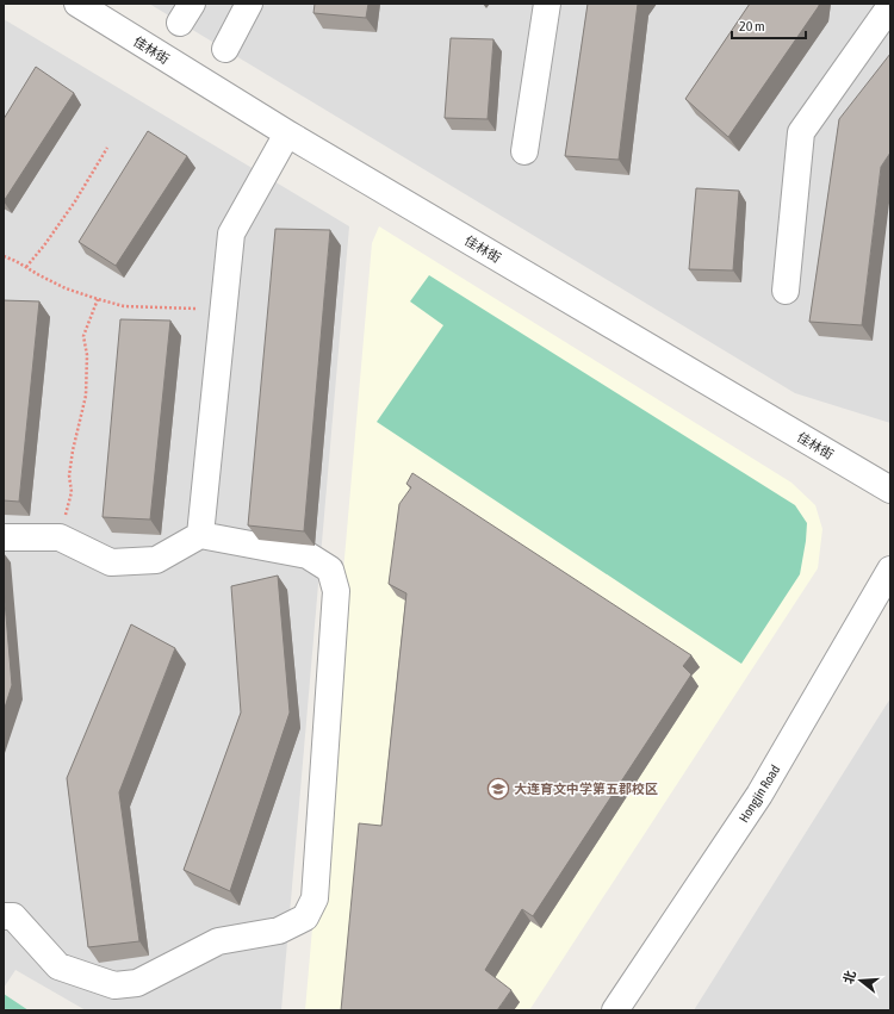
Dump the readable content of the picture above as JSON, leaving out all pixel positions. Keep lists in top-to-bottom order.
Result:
{
  "streets": {
    "street": ["佳林街", "Hongjin Road"]
  },
  "places": {
    "school or university": ["大连育文中学第五郡校区"]
  },
  "scale_bar": "20 m",
  "north": "left"
}
